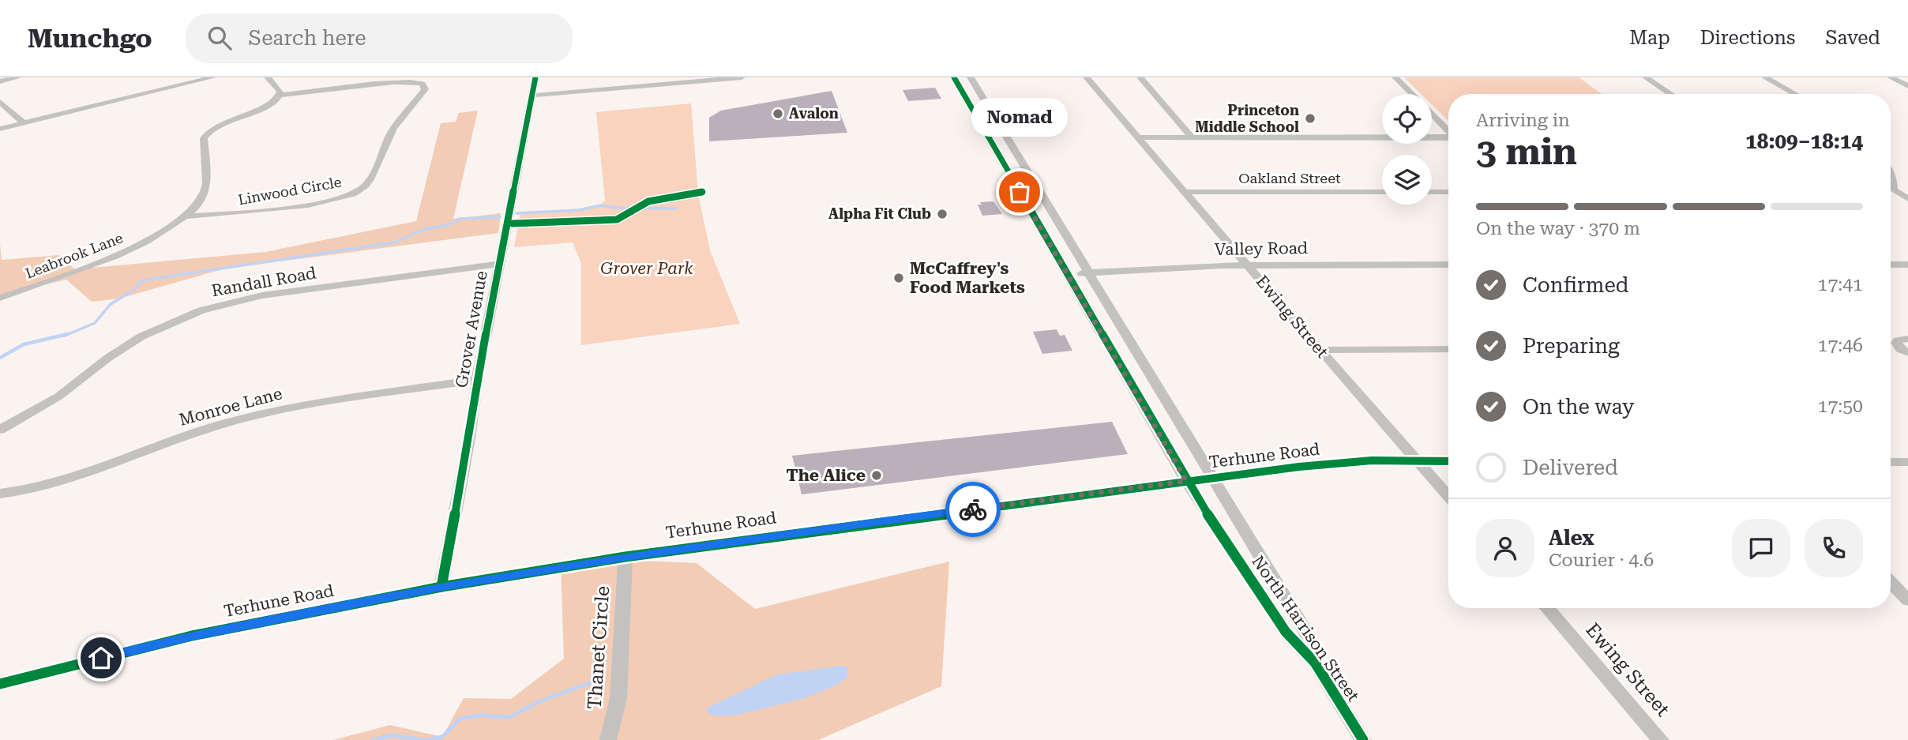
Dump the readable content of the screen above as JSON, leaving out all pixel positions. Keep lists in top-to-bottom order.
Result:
{
  "streets": {
    "street": [
      "Oakland Street",
      "Linwood Circle",
      "Valley Road",
      "Leabrook Lane",
      "Randall Road",
      "Ewing Street",
      "Grover Avenue",
      "Monroe Lane",
      "Terhune Road",
      "North Harrison Street",
      "Thanet Circle"
    ]
  },
  "crossings": [
    ["Oakland Street", "Ewing Street"],
    ["Linwood Circle", "Leabrook Lane"],
    ["Valley Road", "Ewing Street"],
    ["Valley Road", "North Harrison Street"],
    ["Randall Road", "Grover Avenue"],
    ["Ewing Street", "Terhune Road"],
    ["Grover Avenue", "Monroe Lane"],
    ["Grover Avenue", "Terhune Road"],
    ["Terhune Road", "North Harrison Street"],
    ["Terhune Road", "Thanet Circle"]
  ],
  "parks": ["Grover Park"],
  "places": [
    "Avalon",
    "Princeton Middle School",
    "Nomad",
    "Alpha Fit Club",
    "McCaffrey's Food Markets",
    "The Alice"
  ],
  "page": {
    "header": "Munchgo",
    "search": "Search here",
    "nav": ["Map", "Directions", "Saved"],
    "heading": ["3 min", "Arriving in", "18:09–18:14"],
    "panel": ["Alex", "Courier · 4.6"],
    "bubble": "Nomad",
    "bar": "On the way · 370 m",
    "list": [
      ["Confirmed", "17:41"],
      ["Preparing", "17:46"],
      ["On the way", "17:50"],
      "Delivered"
    ]
  }
}
